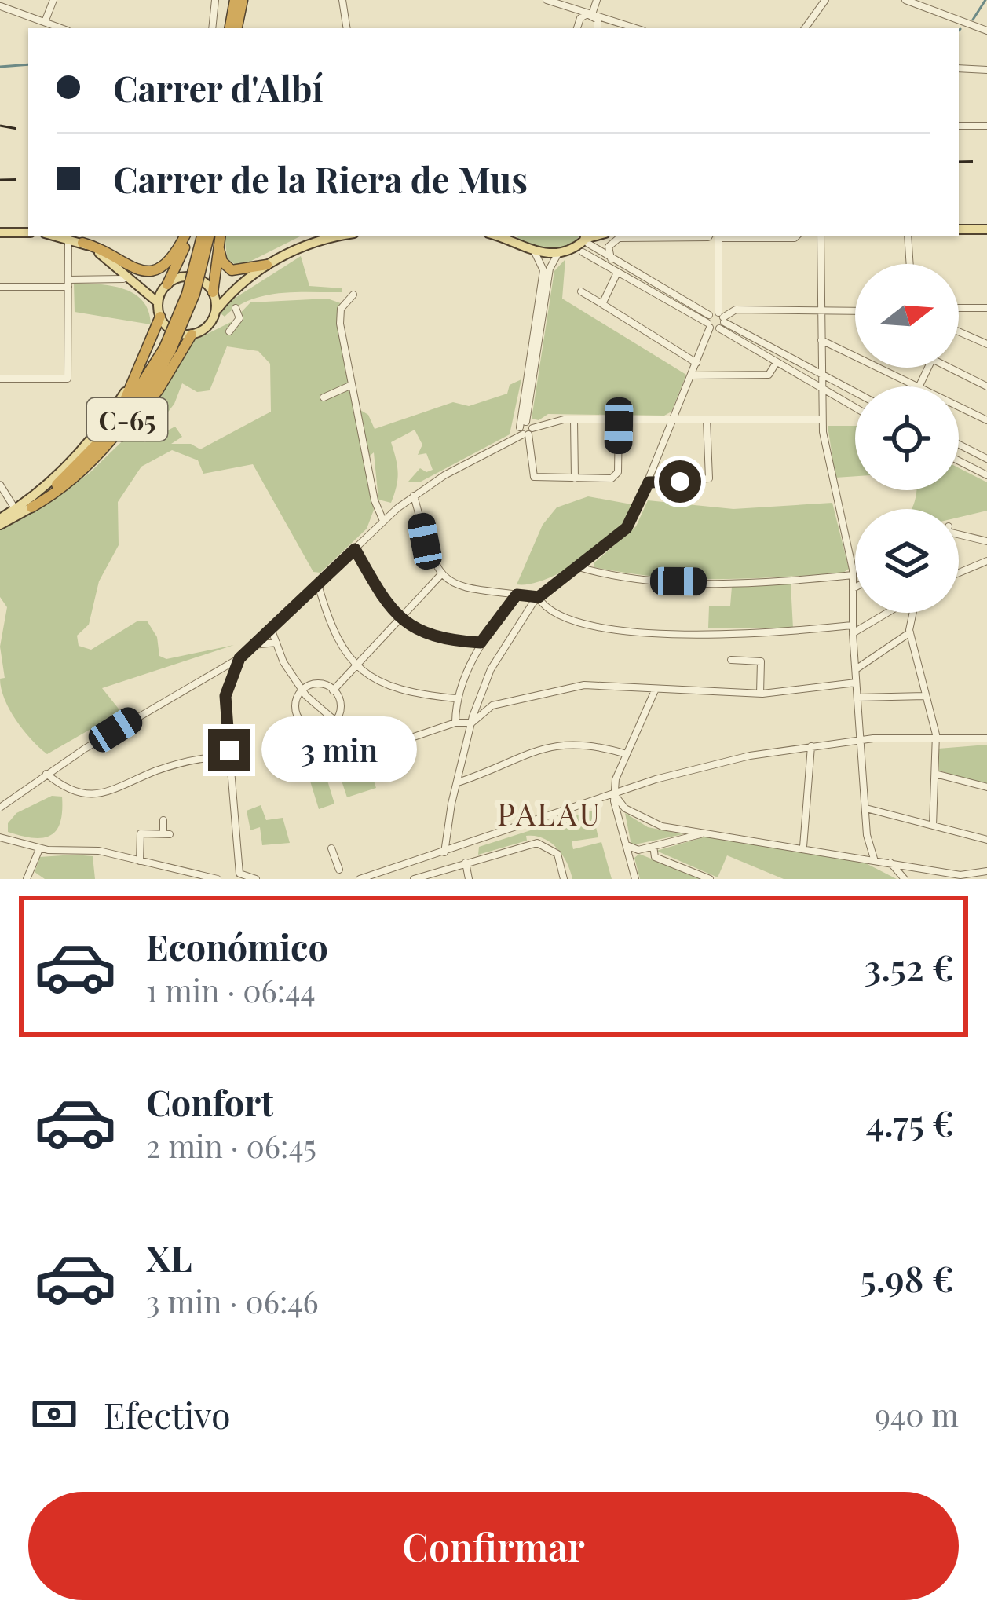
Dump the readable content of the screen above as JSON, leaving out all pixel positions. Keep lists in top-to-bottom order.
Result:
{
  "streets": {
    "highway": ["C-65"]
  },
  "districts": ["PALAU"],
  "north": "right",
  "page": {
    "banner": ["Carrer d'Albí", "Carrer de la Riera de Mus"],
    "bubble": "3 min",
    "list": [
      {
        "name": "Económico",
        "note": "1 min · 06:44",
        "value": "3.52 €"
      },
      {
        "name": "Confort",
        "note": "2 min · 06:45",
        "value": "4.75 €"
      },
      {
        "name": "XL",
        "note": "3 min · 06:46",
        "value": "5.98 €"
      }
    ],
    "pay": ["Efectivo", "940 m"],
    "buttons": "Confirmar"
  }
}
